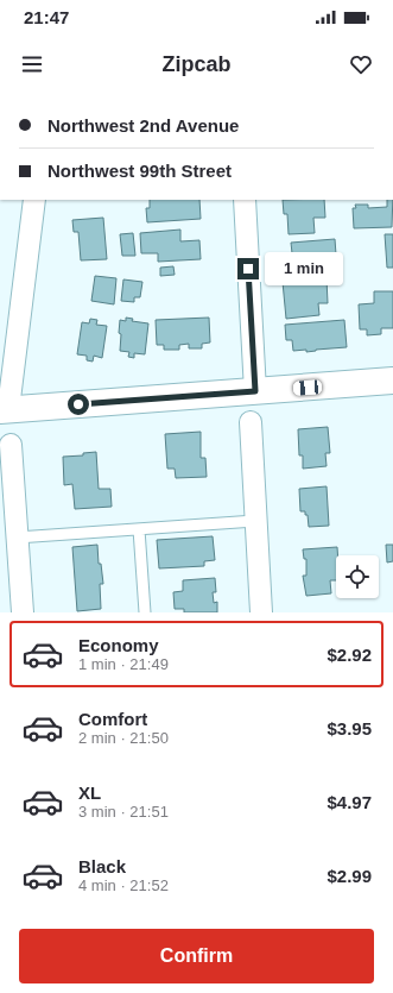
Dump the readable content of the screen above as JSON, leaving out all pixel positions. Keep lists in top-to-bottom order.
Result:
{
  "page": {
    "status": "21:47",
    "header": "Zipcab",
    "banner": ["Northwest 2nd Avenue", "Northwest 99th Street"],
    "bubble": "1 min",
    "list": [
      {
        "name": "Economy",
        "note": "1 min · 21:49",
        "value": "$2.92"
      },
      {
        "name": "Comfort",
        "note": "2 min · 21:50",
        "value": "$3.95"
      },
      {
        "name": "XL",
        "note": "3 min · 21:51",
        "value": "$4.97"
      },
      {
        "name": "Black",
        "note": "4 min · 21:52",
        "value": "$2.99"
      }
    ],
    "buttons": "Confirm"
  }
}
